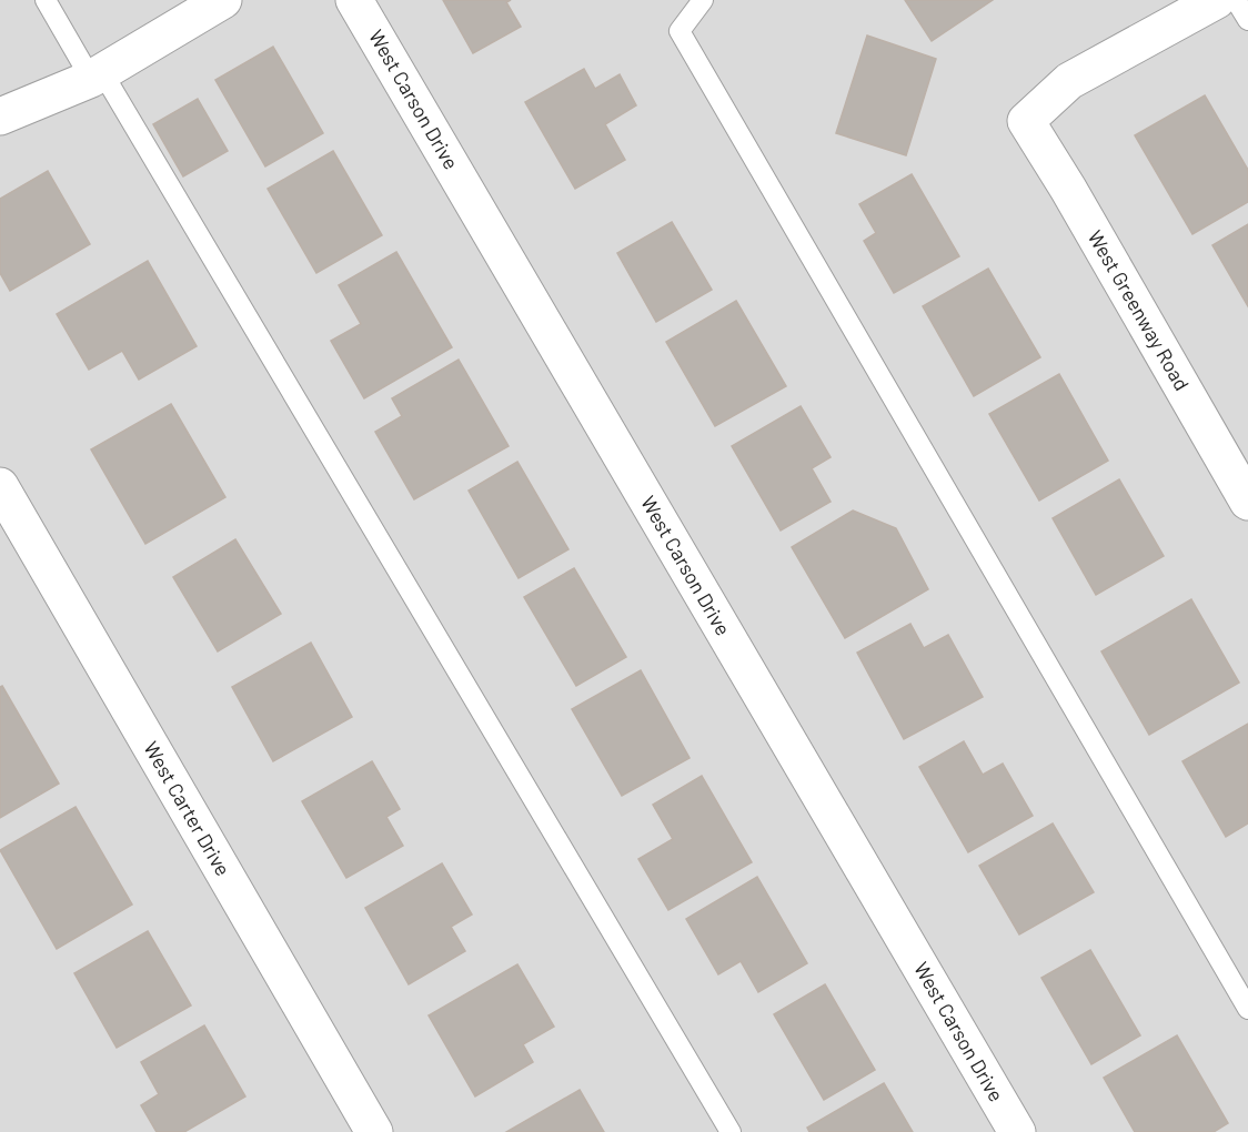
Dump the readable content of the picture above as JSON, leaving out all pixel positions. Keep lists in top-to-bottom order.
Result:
{
  "streets": {
    "street": ["West Carson Drive", "West Greenway Road", "West Carter Drive"]
  }
}
